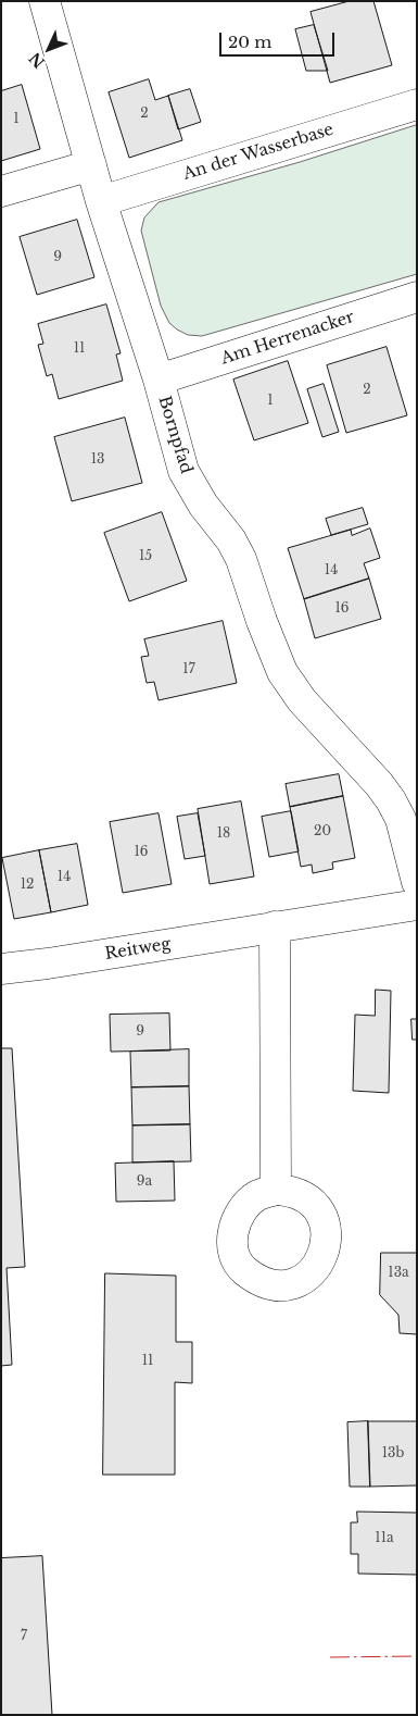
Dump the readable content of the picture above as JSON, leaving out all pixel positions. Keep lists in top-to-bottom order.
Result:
{
  "streets": {
    "street": [
      "An der Wasserbase",
      "Am Herrenacker",
      "Bornpfad",
      "Reitweg"
    ]
  },
  "crossings": [
    ["An der Wasserbase", "Bornpfad"],
    ["Am Herrenacker", "Bornpfad"]
  ],
  "house_numbers": [
    "2",
    "1",
    "9",
    "11",
    "2",
    "1",
    "13",
    "15",
    "14",
    "16",
    "17",
    "20",
    "18",
    "16",
    "14",
    "12",
    "9",
    "9a",
    "13a",
    "11",
    "13b",
    "11a",
    "7"
  ],
  "scale_bar": "20 m",
  "north": "bottom left"
}
